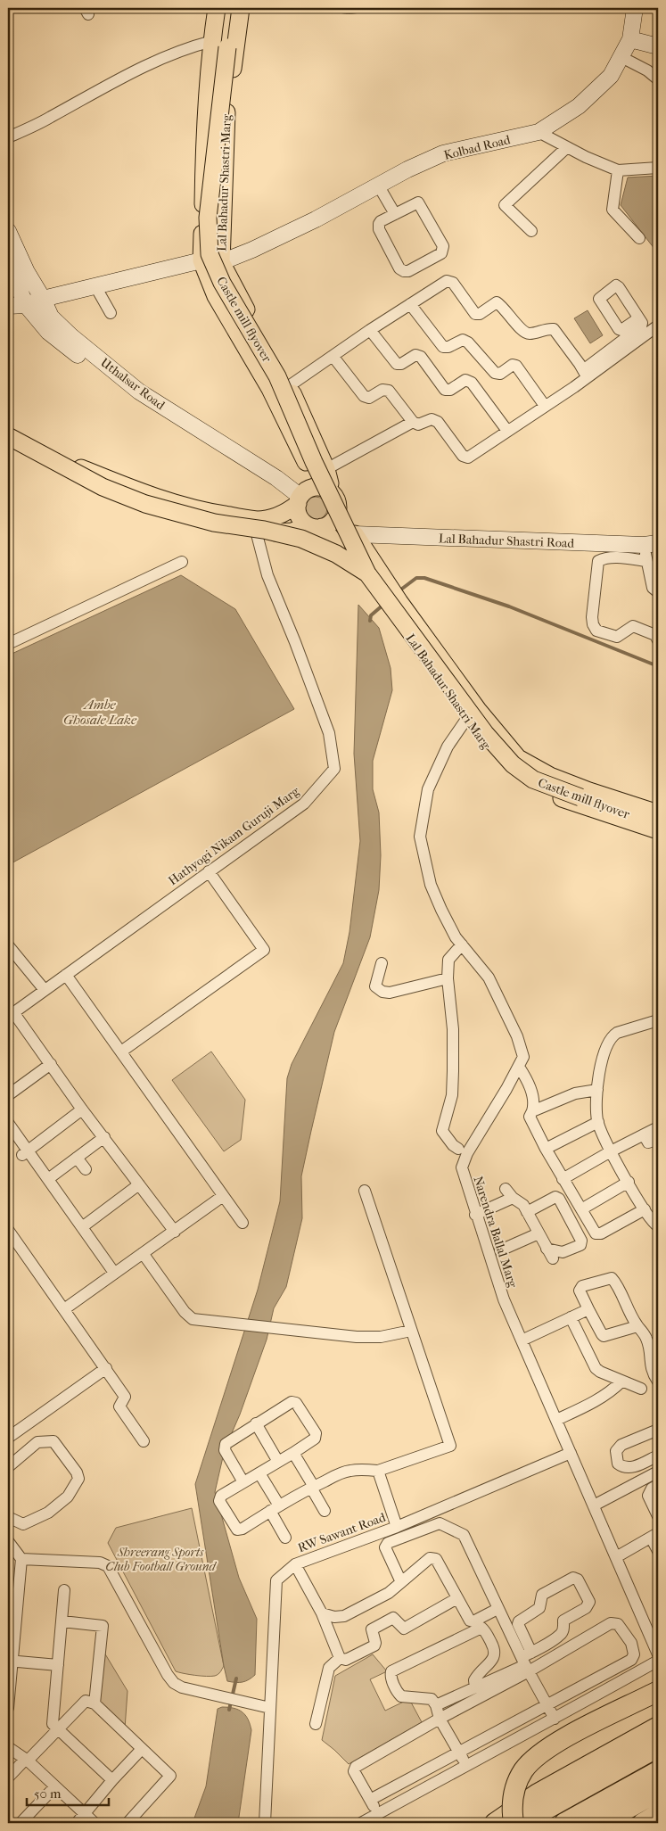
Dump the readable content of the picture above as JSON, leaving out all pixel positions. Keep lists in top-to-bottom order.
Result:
{
  "streets": {
    "main road": ["Lal Bahadur Shastri Marg", "Castle mill flyover"],
    "street": [
      "Kolbad Road",
      "Uthalsar Road",
      "Lal Bahadur Shastri Road",
      "Hathyogi Nikam Guruji Marg",
      "Narendra Ballal Marg",
      "RW Sawant Road"
    ]
  },
  "crossings": [
    ["Kolbad Road", "Lal Bahadur Shastri Marg"],
    ["Lal Bahadur Shastri Marg", "Castle mill flyover"],
    ["Lal Bahadur Shastri Marg", "Uthalsar Road"],
    ["Lal Bahadur Shastri Marg", "Lal Bahadur Shastri Road"],
    ["Lal Bahadur Shastri Marg", "Narendra Ballal Marg"],
    ["Narendra Ballal Marg", "RW Sawant Road"]
  ],
  "water": ["Ambe Ghosale Lake"],
  "parks": ["Shreerang Sports Club Football Ground"],
  "scale_bar": "50 m"
}
